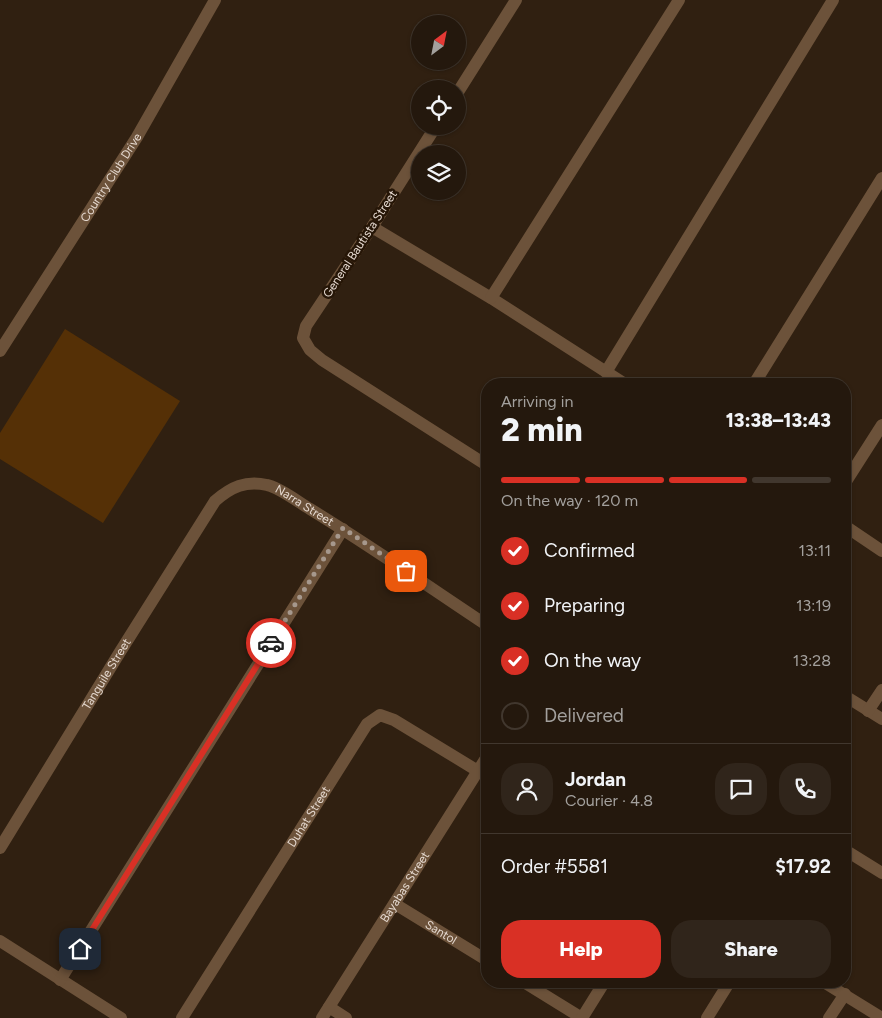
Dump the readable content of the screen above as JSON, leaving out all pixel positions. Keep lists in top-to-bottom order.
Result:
{
  "streets": {
    "street": [
      "Country Club Drive",
      "General Bautista Street",
      "Narra Street",
      "Tanguile Street",
      "Duhat Street",
      "Bayabas Street",
      "Santol"
    ]
  },
  "crossings": [
    ["Narra Street", "Tanguile Street"],
    ["Duhat Street", "Bayabas Street"],
    ["Bayabas Street", "Santol"]
  ],
  "north": "top right",
  "page": {
    "heading": ["2 min", "Arriving in", "13:38–13:43"],
    "panel": [
      "Jordan",
      "Courier · 4.8",
      "Order #5581",
      "$17.92"
    ],
    "bar": "On the way · 120 m",
    "list": [
      ["Confirmed", "13:11"],
      ["Preparing", "13:19"],
      ["On the way", "13:28"],
      "Delivered"
    ],
    "buttons": ["Help", "Share"]
  }
}
